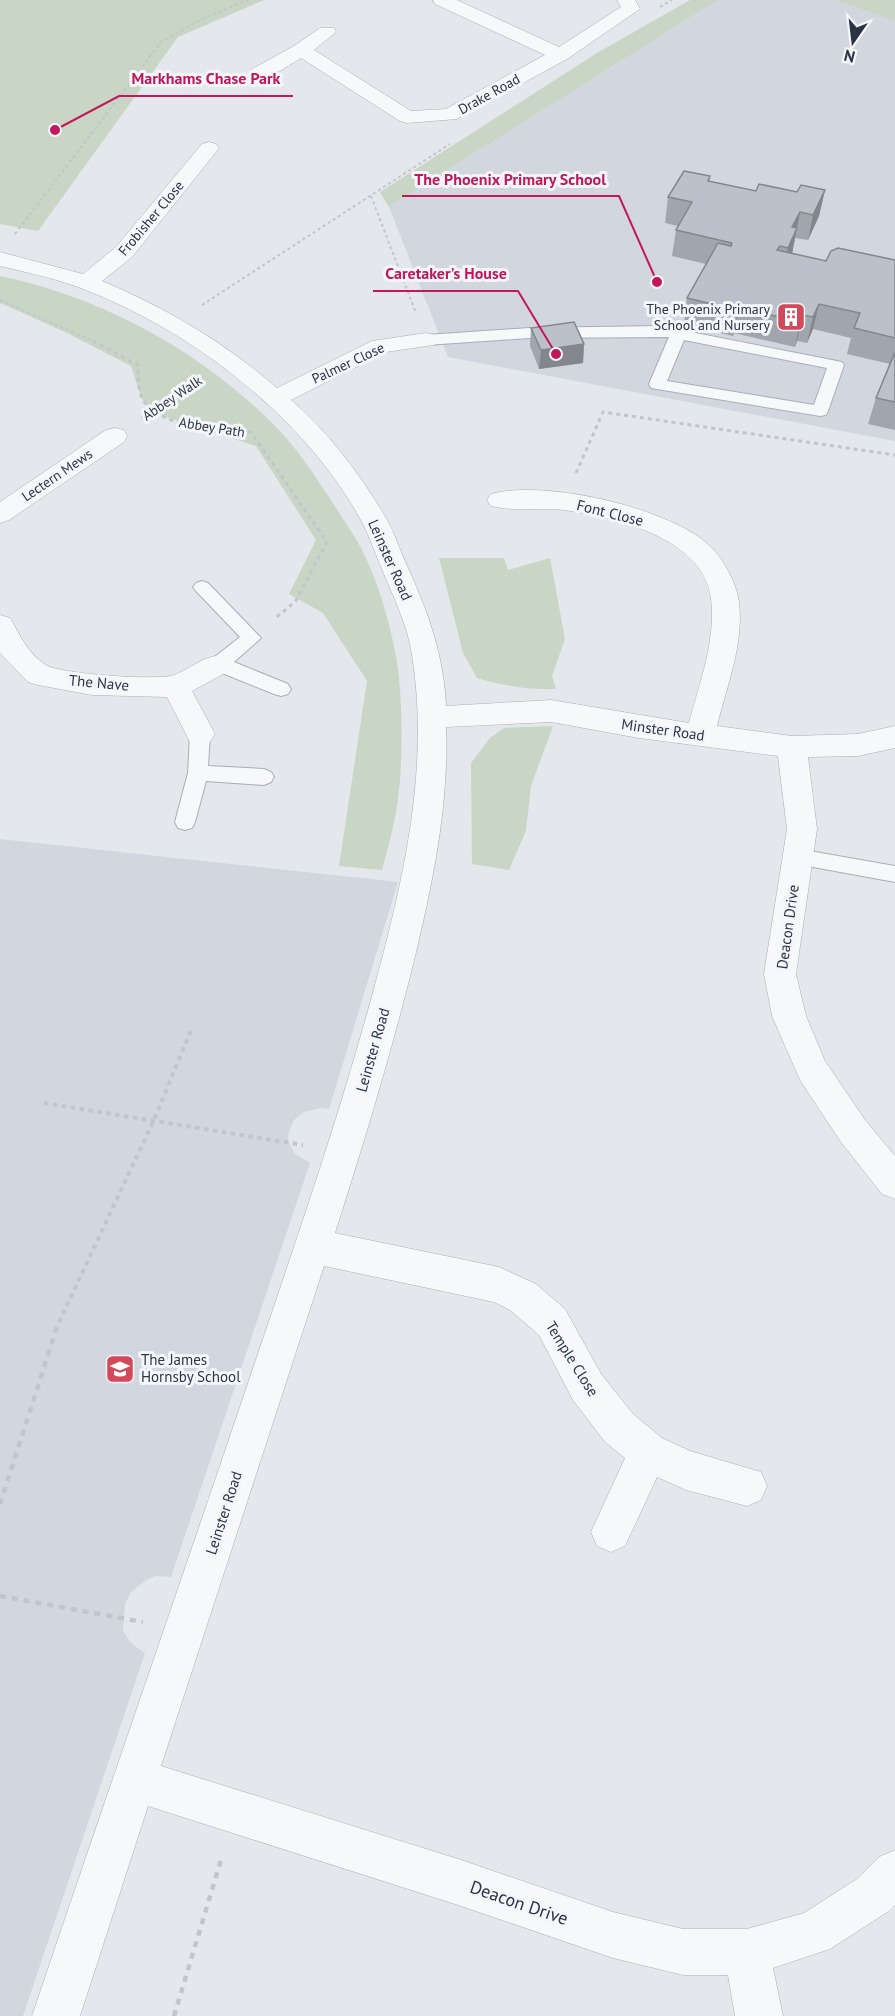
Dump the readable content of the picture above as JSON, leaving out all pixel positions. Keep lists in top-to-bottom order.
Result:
{
  "streets": {
    "street": [
      "Drake Road",
      "Frobisher Close",
      "Palmer Close",
      "Lectern Mews",
      "Font Close",
      "Leinster Road",
      "The Nave",
      "Minster Road",
      "Deacon Drive",
      "Temple Close"
    ],
    "path": ["Abbey Walk", "Abbey Path"]
  },
  "crossings": [
    ["Frobisher Close", "Leinster Road"],
    ["Palmer Close", "Leinster Road"],
    ["Abbey Walk", "Abbey Path"],
    ["Abbey Walk", "Lectern Mews"],
    ["Abbey Walk", "Leinster Road"],
    ["Font Close", "Minster Road"],
    ["Leinster Road", "Minster Road"],
    ["Leinster Road", "Deacon Drive"],
    ["Leinster Road", "Temple Close"],
    ["Minster Road", "Deacon Drive"]
  ],
  "places": {
    "other": ["Markhams Chase Park", "The Phoenix Primary School", "Caretaker's House"],
    "building": ["The Phoenix Primary School and Nursery"],
    "school or university": ["The James Hornsby School"]
  },
  "north": "bottom"
}
